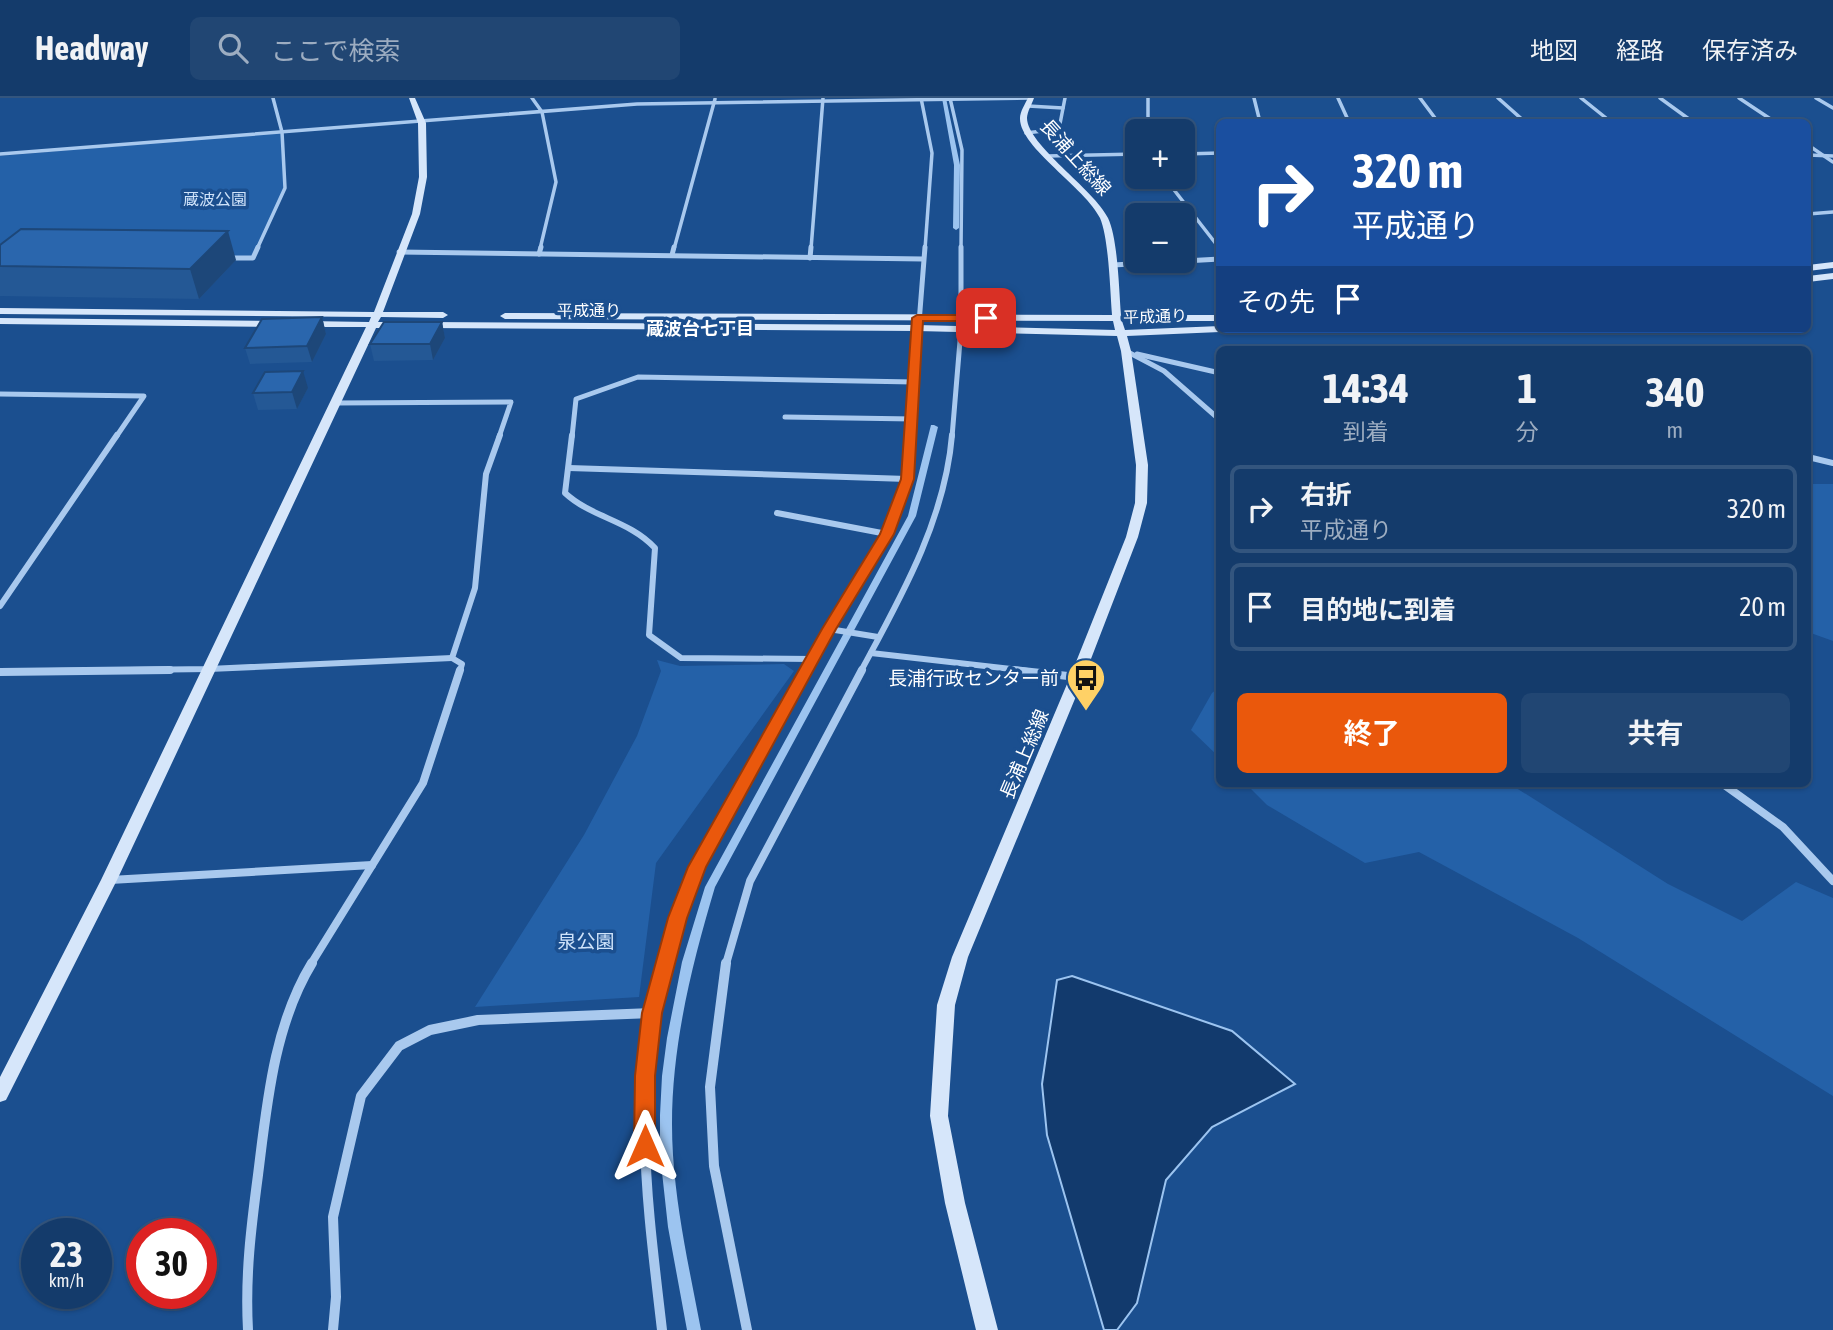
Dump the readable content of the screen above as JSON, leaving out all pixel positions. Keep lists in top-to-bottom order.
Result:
{
  "streets": {
    "street": ["長浦上総線", "平成通り"]
  },
  "crossings": [
    ["長浦上総線", "平成通り"]
  ],
  "districts": ["蔵波台七丁目"],
  "parks": ["蔵波公園", "泉公園"],
  "places": {
    "bus stop": ["長浦行政センター前"]
  },
  "page": {
    "header": "Headway",
    "search": "ここで検索",
    "nav": ["地図", "経路", "保存済み"],
    "map_buttons": ["+", "−"],
    "turn": ["320 m", "平成通り"],
    "then": "その先",
    "eta": [
      "14:34",
      "到着",
      "1",
      "分",
      "340",
      "m"
    ],
    "list": [
      {
        "name": "右折",
        "note": "平成通り",
        "value": "320 m"
      },
      {
        "name": "目的地に到着",
        "value": "20 m"
      }
    ],
    "buttons": ["終了", "共有"],
    "speed": "23 km/h",
    "limit": "30"
  }
}
